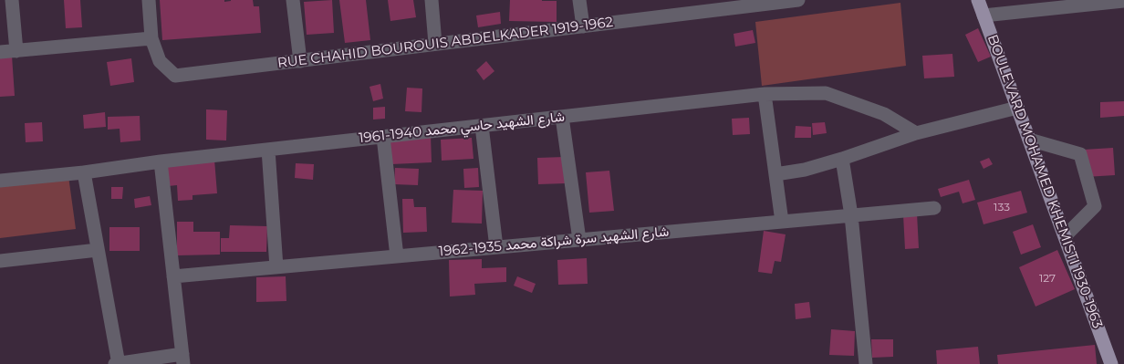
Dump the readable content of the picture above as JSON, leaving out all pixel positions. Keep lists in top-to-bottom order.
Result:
{
  "streets": {
    "main road": ["BOULEVARD MOHAMED KHEMISTI 1930-1963"],
    "street": ["RUE CHAHID BOUROUIS ABDELKADER 1919-1962", "شارع الشهيد حاسي محمد 1940-1961", "شارع الشهيد سرة شراكة محمد 1935-1962"]
  },
  "house_numbers": ["133", "127"]
}
